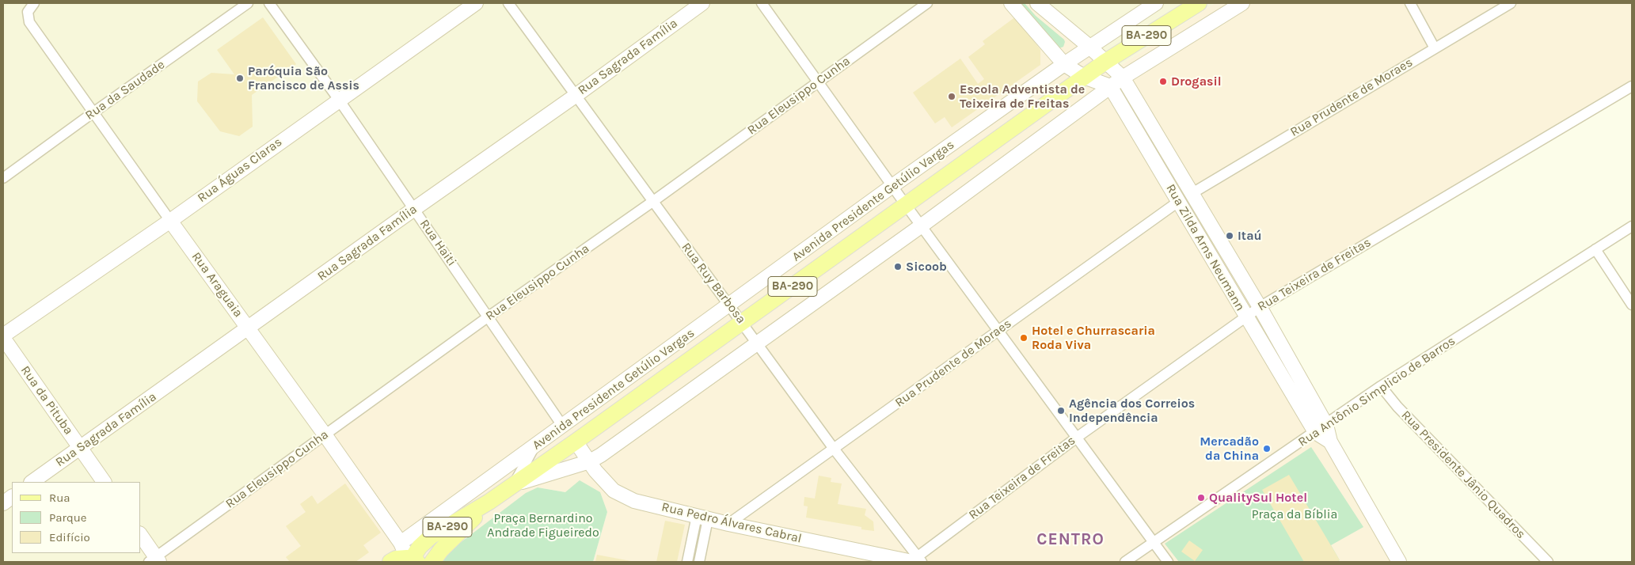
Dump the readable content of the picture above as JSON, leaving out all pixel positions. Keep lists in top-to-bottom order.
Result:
{
  "streets": {
    "main road": ["BA-290", "Avenida Presidente Getúlio Vargas"],
    "street": [
      "Rua Sagrada Família",
      "Rua da Saudade",
      "Rua Eleusippo Cunha",
      "Rua Prudente de Moraes",
      "Rua Águas Claras",
      "Rua Haiti",
      "Rua Zilda Arns Neumann",
      "Rua Teixeira de Freitas",
      "Rua Ruy Barbosa",
      "Rua Araguaia",
      "Rua Antônio Simplicio de Barros",
      "Rua da Pituba",
      "Rua Presidente Jânio Quadros",
      "Rua Pedro Álvares Cabral"
    ]
  },
  "crossings": [
    ["Rua Sagrada Família", "Rua Haiti"],
    ["Rua Sagrada Família", "Rua Ruy Barbosa"],
    ["Rua Sagrada Família", "Rua Araguaia"],
    ["Rua Sagrada Família", "Rua da Pituba"],
    ["Rua da Saudade", "Rua Araguaia"],
    ["Rua Eleusippo Cunha", "Rua Haiti"],
    ["Rua Eleusippo Cunha", "Rua Ruy Barbosa"],
    ["Rua Eleusippo Cunha", "Rua Araguaia"],
    ["Rua Prudente de Moraes", "Rua Zilda Arns Neumann"],
    ["Rua Prudente de Moraes", "Rua Ruy Barbosa"],
    ["Rua Prudente de Moraes", "Rua Pedro Álvares Cabral"],
    ["Rua Águas Claras", "Rua Haiti"],
    ["Rua Águas Claras", "Rua Araguaia"],
    ["Rua Águas Claras", "Rua da Pituba"],
    ["Avenida Presidente Getúlio Vargas", "Rua Haiti"],
    ["Avenida Presidente Getúlio Vargas", "Rua Zilda Arns Neumann"],
    ["Avenida Presidente Getúlio Vargas", "Rua Ruy Barbosa"],
    ["Avenida Presidente Getúlio Vargas", "Rua Araguaia"],
    ["Avenida Presidente Getúlio Vargas", "Rua Pedro Álvares Cabral"],
    ["Rua Zilda Arns Neumann", "Rua Teixeira de Freitas"],
    ["Rua Zilda Arns Neumann", "Rua Antônio Simplicio de Barros"],
    ["Rua Teixeira de Freitas", "Rua Ruy Barbosa"],
    ["Rua Teixeira de Freitas", "Rua Pedro Álvares Cabral"],
    ["Rua Ruy Barbosa", "Rua Pedro Álvares Cabral"],
    ["Rua Antônio Simplicio de Barros", "Rua Presidente Jânio Quadros"]
  ],
  "districts": ["CENTRO"],
  "parks": ["Praça da Bíblia", "Praça Bernardino Andrade Figueiredo"],
  "places": [
    "Paróquia São Francisco de Assis",
    "Drogasil",
    "Escola Adventista de Teixeira de Freitas",
    "Itaú",
    "Sicoob",
    "Hotel e Churrascaria Roda Viva",
    "Agência dos Correios Independência",
    "Mercadão da China",
    "QualitySul Hotel"
  ],
  "legend": ["Rua", "Parque", "Edifício"]
}
